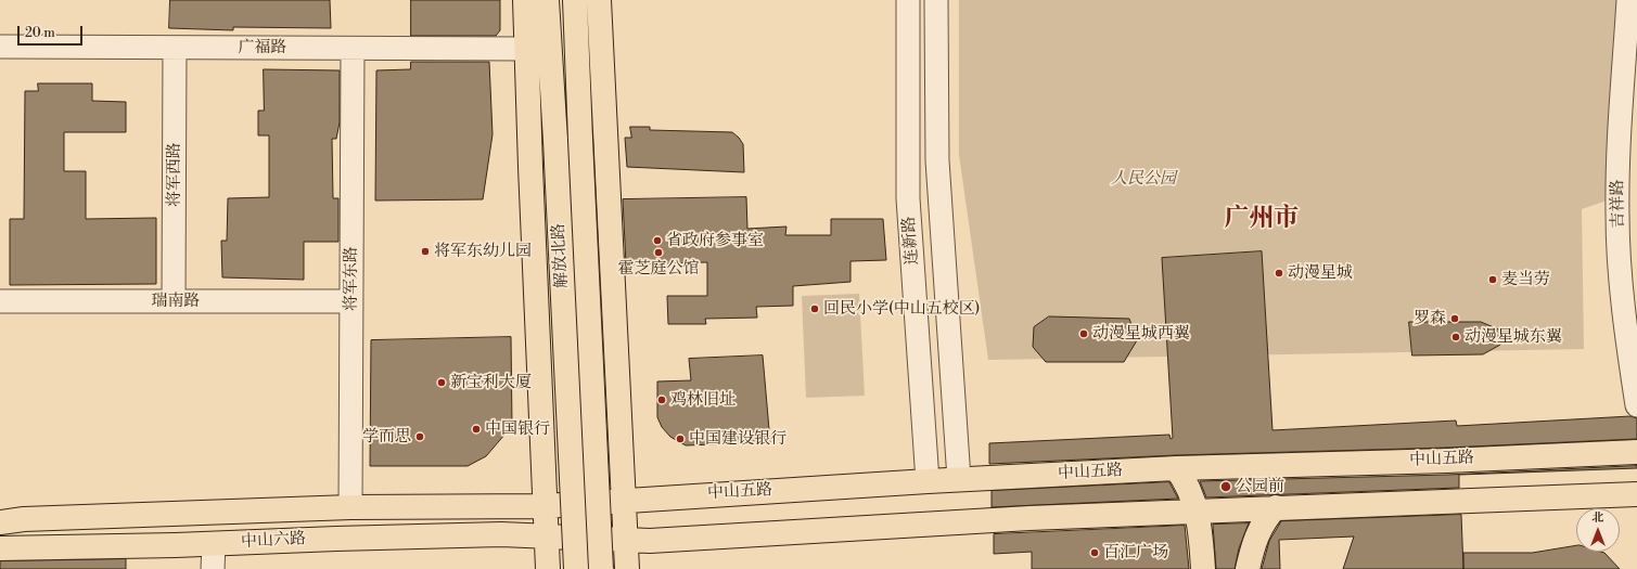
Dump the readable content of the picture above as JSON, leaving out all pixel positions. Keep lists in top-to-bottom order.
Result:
{
  "streets": {
    "main road": ["解放北路", "中山五路", "中山六路"],
    "street": [
      "广福路",
      "将军西路",
      "吉祥路",
      "连新路",
      "将军东路",
      "瑞南路"
    ]
  },
  "crossings": [
    ["广福路", "将军西路"],
    ["广福路", "将军东路"],
    ["将军西路", "瑞南路"],
    ["连新路", "中山五路"],
    ["将军东路", "瑞南路"],
    ["将军东路", "中山六路"],
    ["中山五路", "中山六路"]
  ],
  "districts": ["广州市"],
  "parks": ["人民公园"],
  "places": [
    "省政府参事室",
    "将军东幼儿园",
    "霍芝庭公馆",
    "动漫星城",
    "麦当劳",
    "回民小学(中山五校区)",
    "罗森",
    "动漫星城西翼",
    "动漫星城东翼",
    "新宝利大厦",
    "鸡林旧址",
    "中国银行",
    "学而思",
    "中国建设银行",
    "公园前",
    "百汇广场"
  ],
  "scale_bar": "20 m",
  "north": "top"
}
